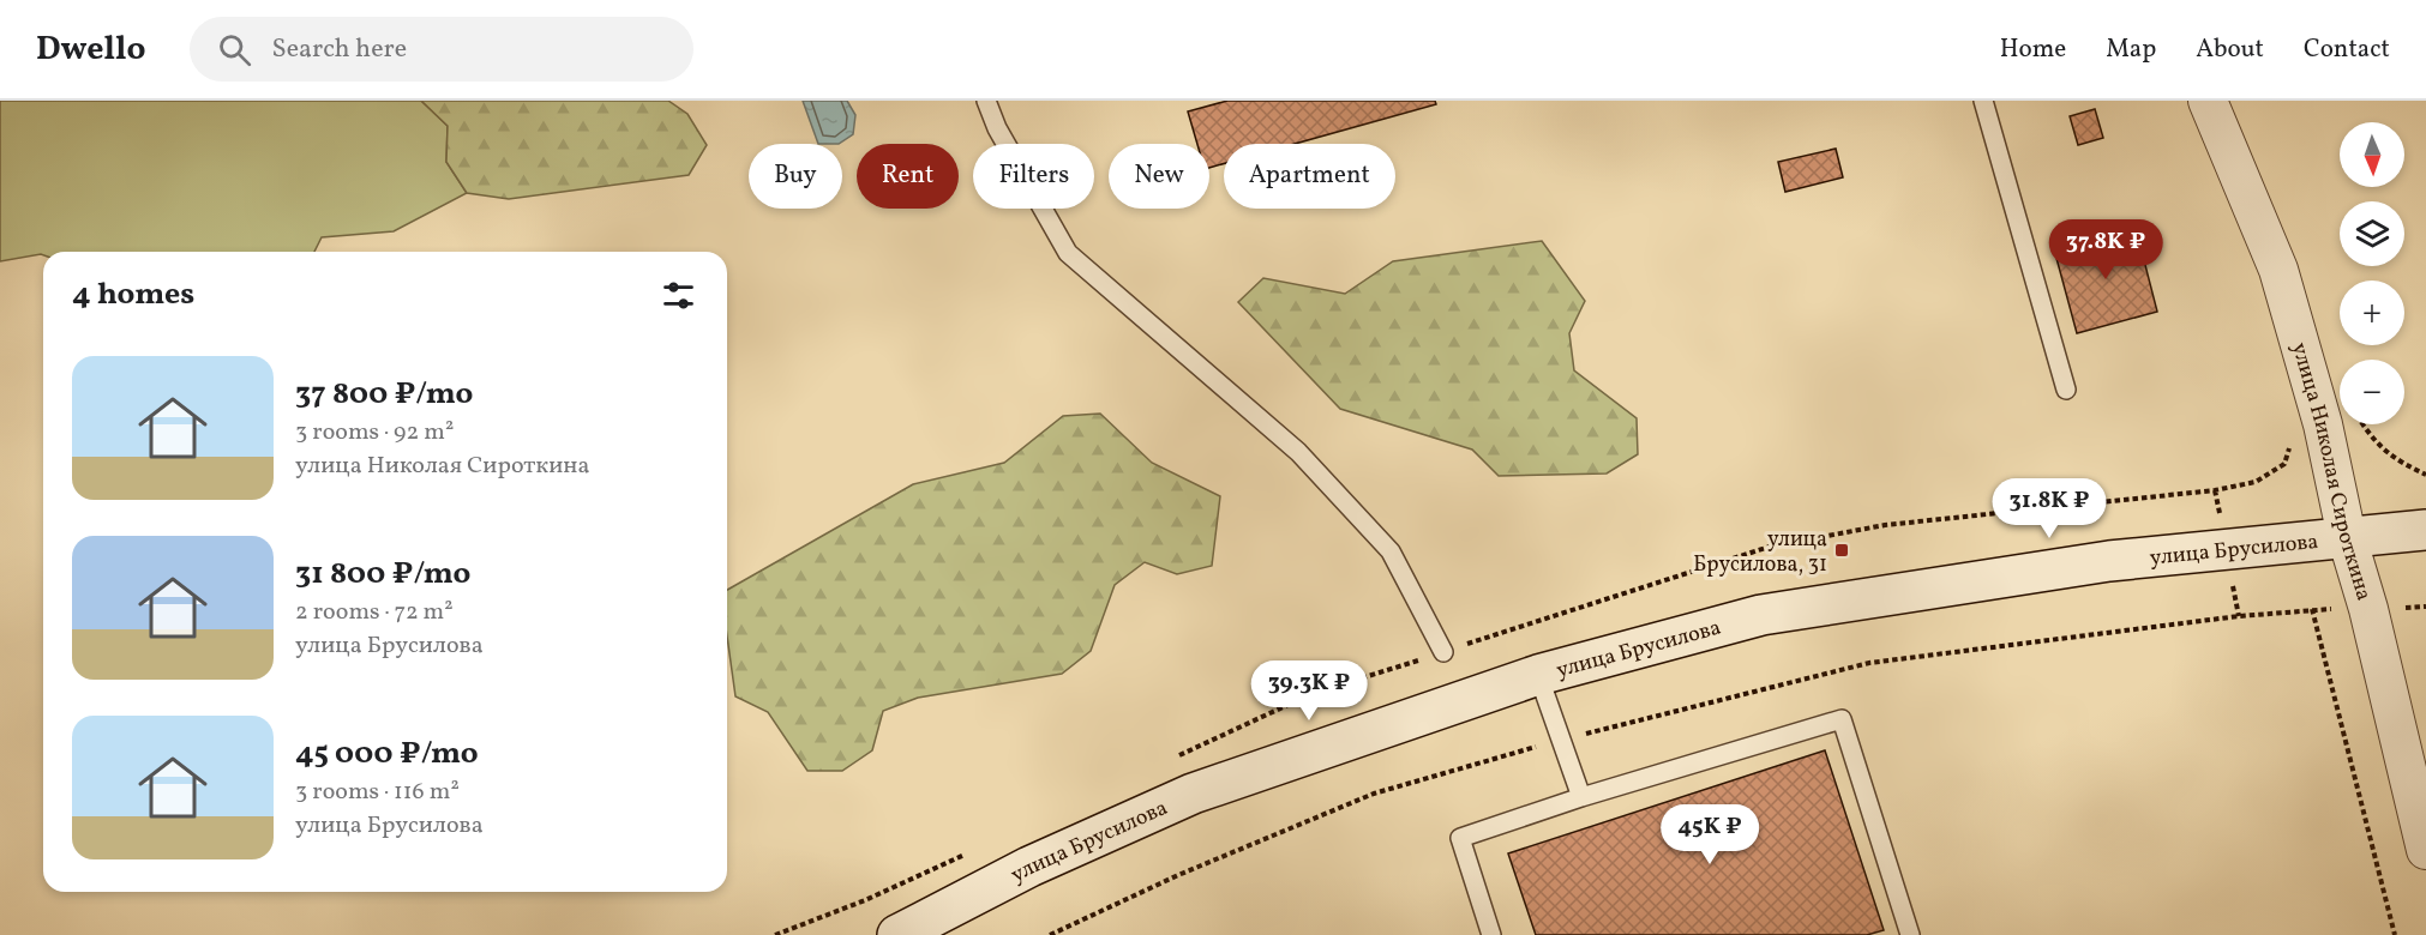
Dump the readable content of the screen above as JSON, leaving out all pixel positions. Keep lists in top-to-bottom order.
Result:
{
  "streets": {
    "street": ["улица Николая Сироткина", "улица Брусилова"]
  },
  "crossings": [
    ["улица Николая Сироткина", "улица Брусилова"]
  ],
  "places": {
    "transit": ["улица Брусилова, 31"]
  },
  "north": "bottom",
  "page": {
    "header": "Dwello",
    "search": "Search here",
    "nav": [
      "Home",
      "Map",
      "About",
      "Contact"
    ],
    "map_buttons": ["+", "−"],
    "chip": [
      "Buy",
      "Rent",
      "Filters",
      "New",
      "Apartment"
    ],
    "price": [
      "37.8K ₽",
      "31.8K ₽",
      "39.3K ₽",
      "45K ₽"
    ],
    "heading": "4 homes",
    "list": [
      {
        "name": "37 800 ₽/mo",
        "note": "3 rooms · 92 m² · улица Николая Сироткина"
      },
      {
        "name": "31 800 ₽/mo",
        "note": "2 rooms · 72 m² · улица Брусилова"
      },
      {
        "name": "45 000 ₽/mo",
        "note": "3 rooms · 116 m² · улица Брусилова"
      }
    ]
  }
}
